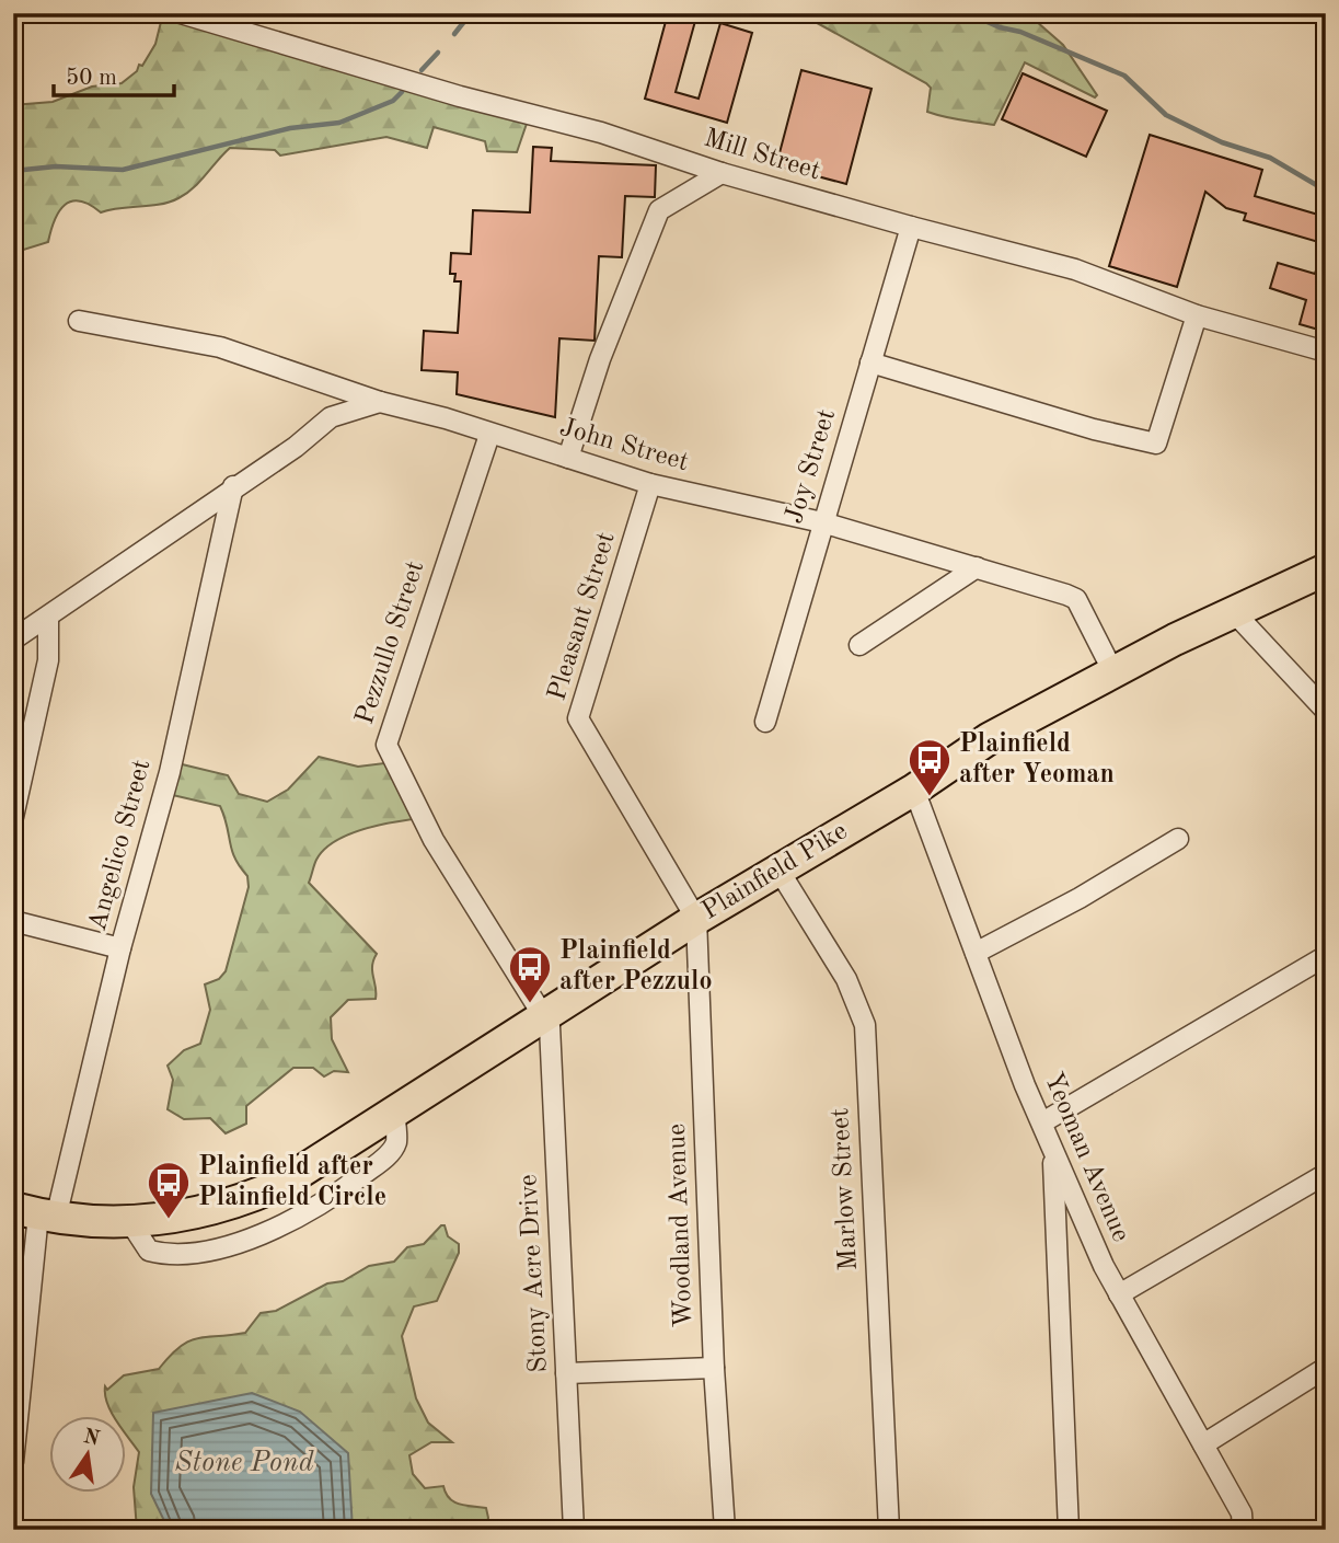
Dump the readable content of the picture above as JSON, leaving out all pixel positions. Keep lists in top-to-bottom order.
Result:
{
  "streets": {
    "main road": ["Plainfield Pike"],
    "street": [
      "Mill Street",
      "John Street",
      "Joy Street",
      "Pleasant Street",
      "Pezzullo Street",
      "Angelico Street",
      "Yeoman Avenue",
      "Marlow Street",
      "Woodland Avenue",
      "Stony Acre Drive"
    ]
  },
  "crossings": [
    ["Mill Street", "Joy Street"],
    ["John Street", "Joy Street"],
    ["John Street", "Pleasant Street"],
    ["John Street", "Pezzullo Street"],
    ["John Street", "Plainfield Pike"],
    ["Pleasant Street", "Plainfield Pike"],
    ["Pleasant Street", "Woodland Avenue"],
    ["Pezzullo Street", "Plainfield Pike"],
    ["Pezzullo Street", "Stony Acre Drive"],
    ["Angelico Street", "Plainfield Pike"],
    ["Plainfield Pike", "Yeoman Avenue"],
    ["Plainfield Pike", "Marlow Street"],
    ["Plainfield Pike", "Woodland Avenue"],
    ["Plainfield Pike", "Stony Acre Drive"]
  ],
  "water": ["Stone Pond"],
  "places": {
    "bus stop": ["Plainfield after Yeoman", "Plainfield after Pezzulo", "Plainfield after Plainfield Circle"]
  },
  "scale_bar": "50 m",
  "north": "top"
}
